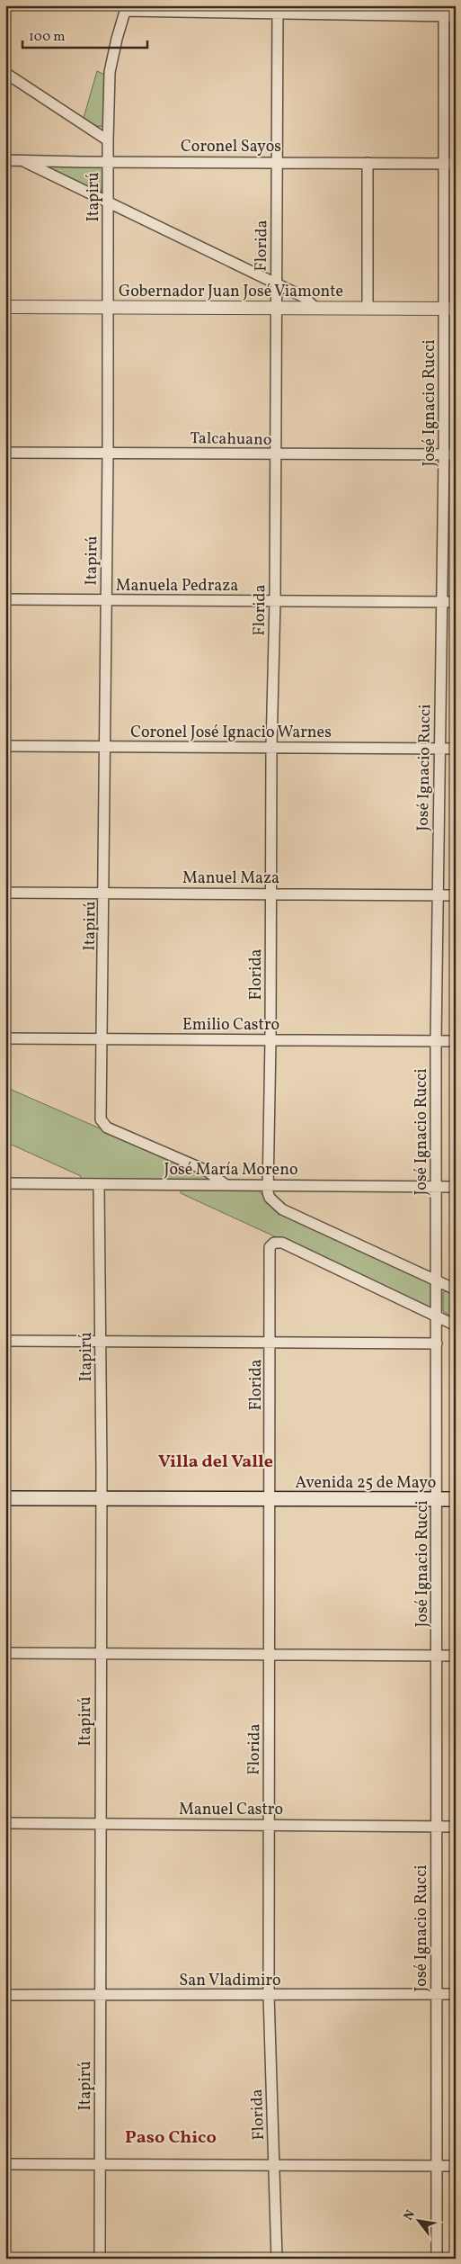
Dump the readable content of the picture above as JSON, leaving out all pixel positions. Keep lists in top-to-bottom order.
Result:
{
  "streets": {
    "main road": ["Avenida 25 de Mayo"],
    "street": [
      "Coronel Sayos",
      "Itapirú",
      "Florida",
      "Gobernador Juan José Viamonte",
      "José Ignacio Rucci",
      "Talcahuano",
      "Manuela Pedraza",
      "Coronel José Ignacio Warnes",
      "Manuel Maza",
      "Emilio Castro",
      "José María Moreno",
      "Manuel Castro",
      "San Vladimiro"
    ]
  },
  "crossings": [
    ["Coronel Sayos", "Itapirú"],
    ["Coronel Sayos", "Florida"],
    ["Coronel Sayos", "José Ignacio Rucci"],
    ["Itapirú", "Gobernador Juan José Viamonte"],
    ["Itapirú", "Talcahuano"],
    ["Itapirú", "Manuela Pedraza"],
    ["Itapirú", "Coronel José Ignacio Warnes"],
    ["Itapirú", "Manuel Maza"],
    ["Itapirú", "Emilio Castro"],
    ["Itapirú", "José María Moreno"],
    ["Itapirú", "Avenida 25 de Mayo"],
    ["Itapirú", "Manuel Castro"],
    ["Itapirú", "San Vladimiro"],
    ["Florida", "Gobernador Juan José Viamonte"],
    ["Florida", "José Ignacio Rucci"],
    ["Florida", "Talcahuano"],
    ["Florida", "Manuela Pedraza"],
    ["Florida", "Coronel José Ignacio Warnes"],
    ["Florida", "Manuel Maza"],
    ["Florida", "Emilio Castro"],
    ["Florida", "José María Moreno"],
    ["Florida", "Avenida 25 de Mayo"],
    ["Florida", "Manuel Castro"],
    ["Florida", "San Vladimiro"],
    ["Gobernador Juan José Viamonte", "José Ignacio Rucci"],
    ["José Ignacio Rucci", "Talcahuano"],
    ["José Ignacio Rucci", "Manuela Pedraza"],
    ["José Ignacio Rucci", "Coronel José Ignacio Warnes"],
    ["José Ignacio Rucci", "Manuel Maza"],
    ["José Ignacio Rucci", "Emilio Castro"],
    ["José Ignacio Rucci", "José María Moreno"],
    ["José Ignacio Rucci", "Avenida 25 de Mayo"],
    ["José Ignacio Rucci", "Manuel Castro"],
    ["José Ignacio Rucci", "San Vladimiro"]
  ],
  "districts": ["Villa del Valle", "Paso Chico"],
  "scale_bar": "100 m",
  "north": "top left"
}
